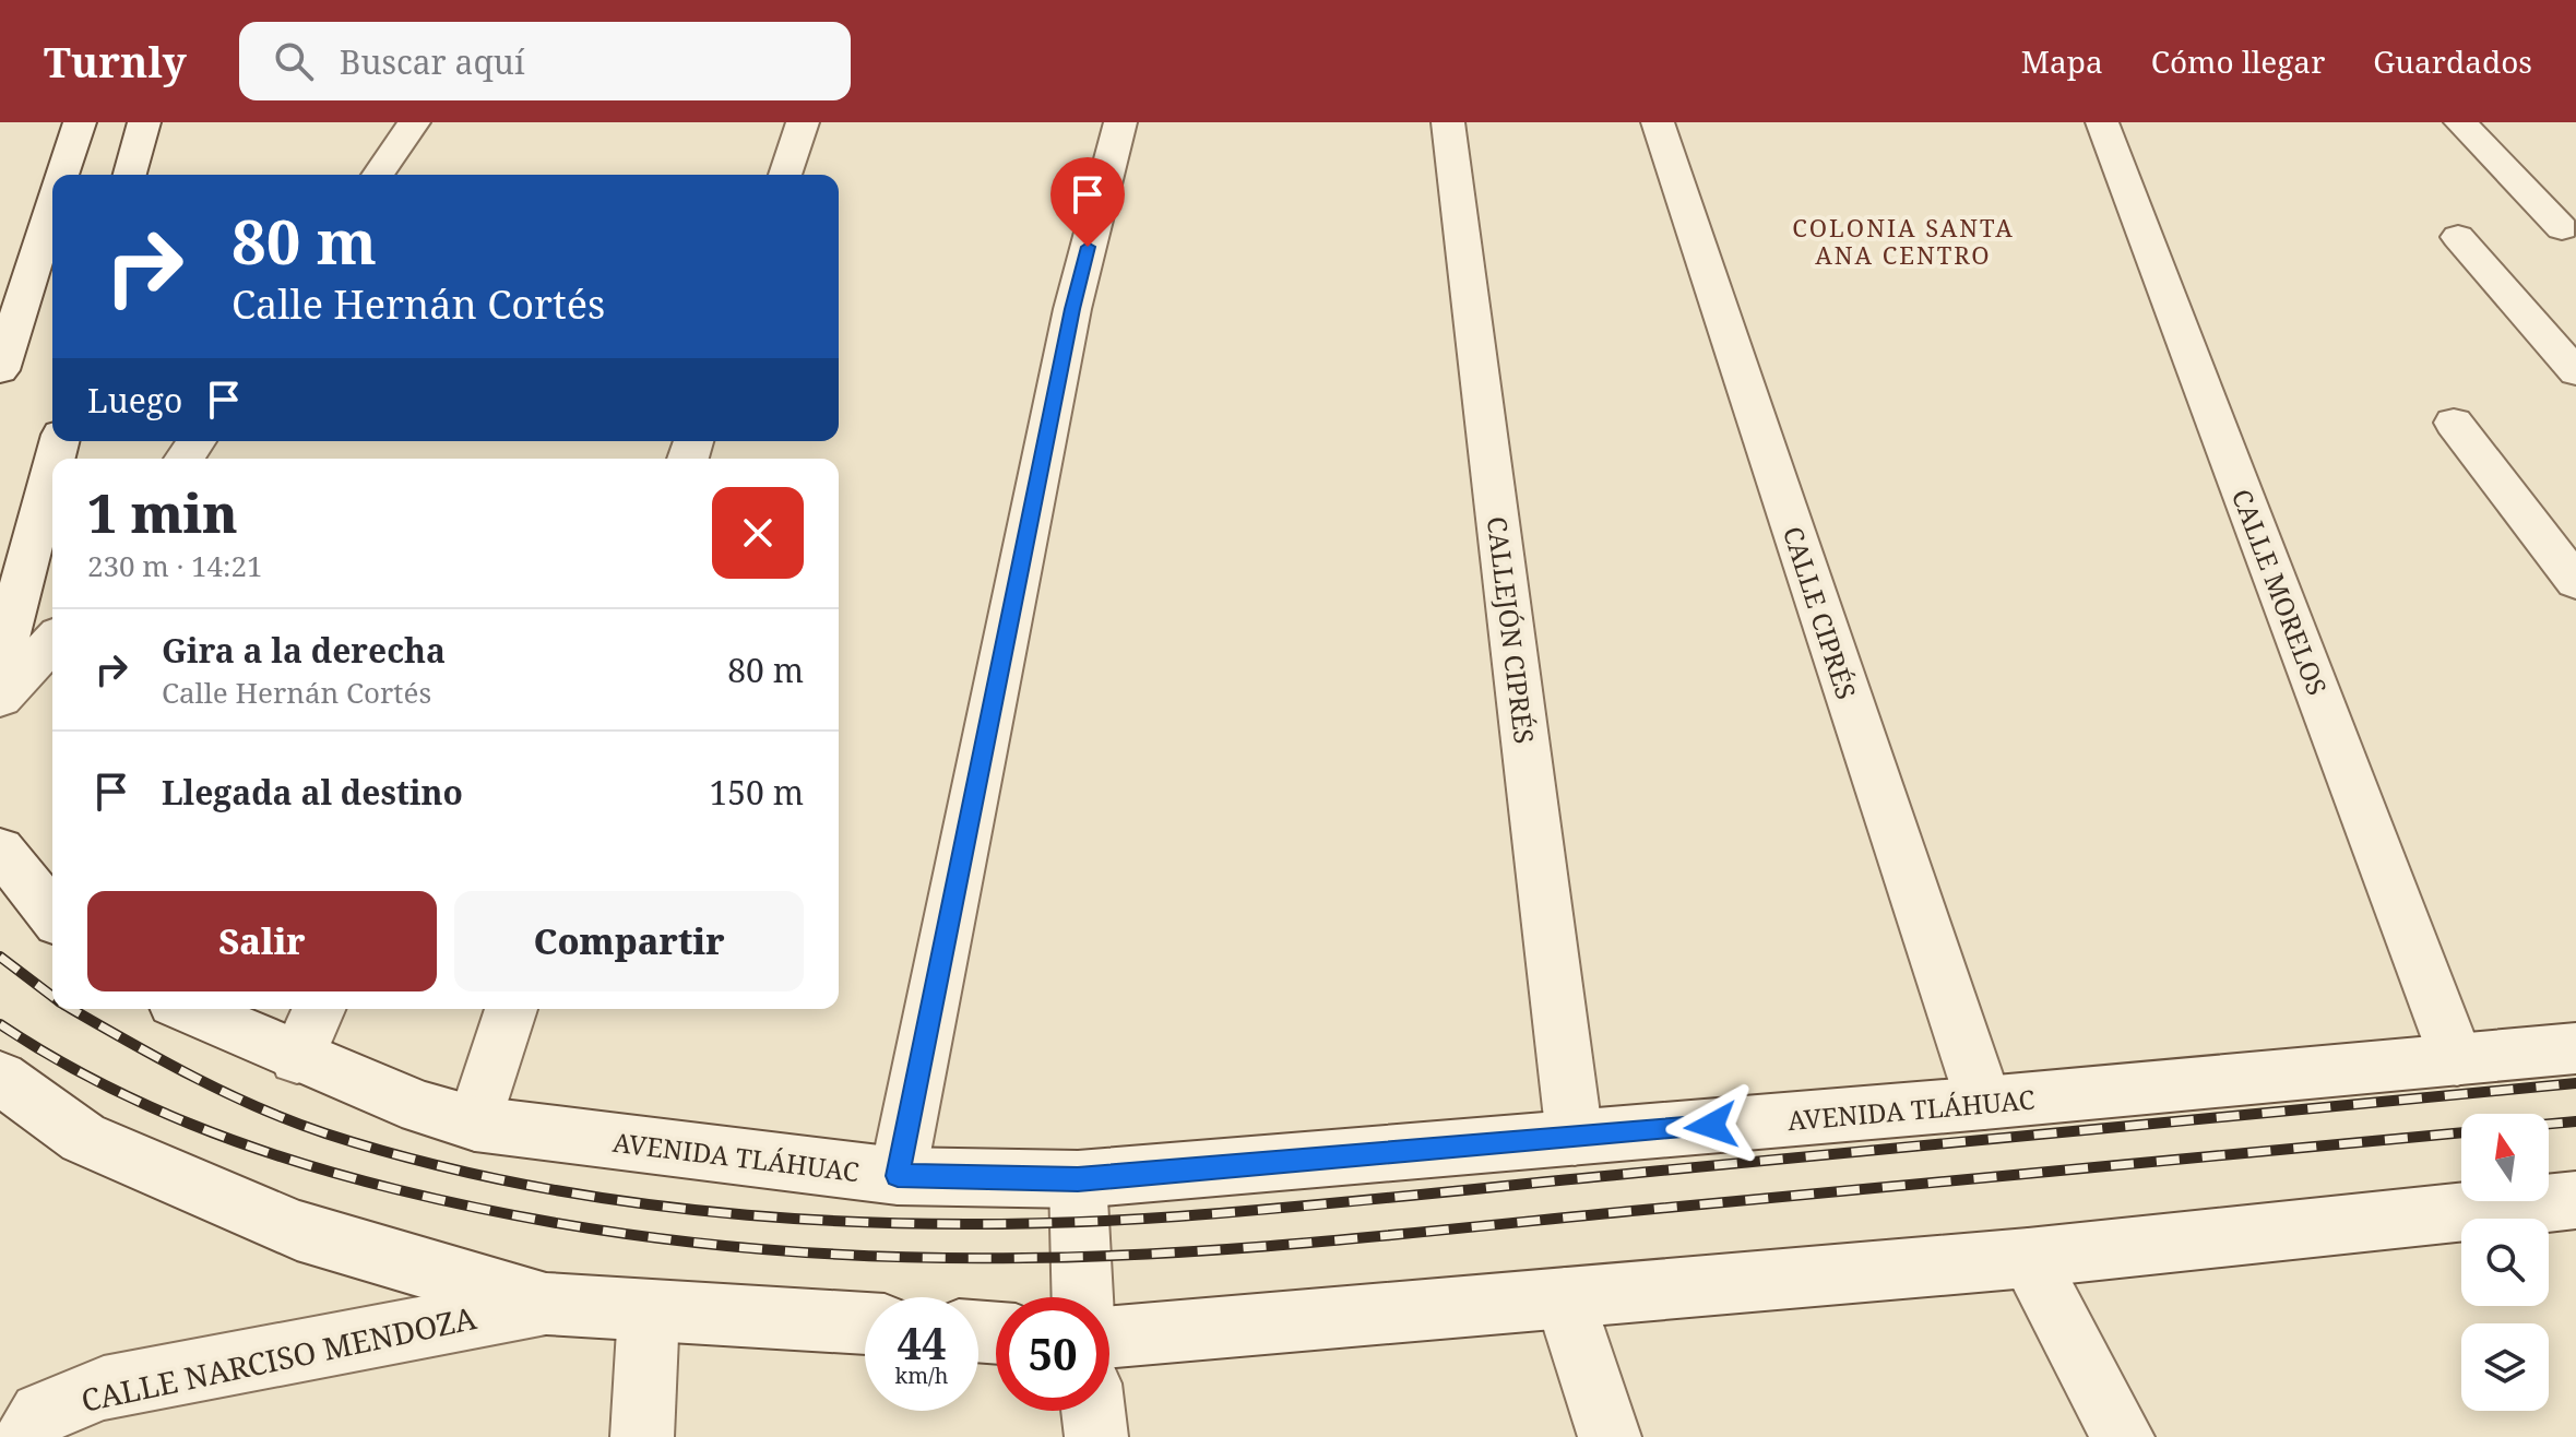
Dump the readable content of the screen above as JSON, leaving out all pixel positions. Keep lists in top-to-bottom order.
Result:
{
  "streets": {
    "street": [
      "CALLE MORELOS",
      "CALLE CIPRÉS",
      "CALLEJÓN CIPRÉS",
      "AVENIDA TLÁHUAC",
      "CALLE NARCISO MENDOZA"
    ]
  },
  "crossings": [
    ["CALLE MORELOS", "AVENIDA TLÁHUAC"],
    ["CALLE CIPRÉS", "AVENIDA TLÁHUAC"],
    ["CALLEJÓN CIPRÉS", "AVENIDA TLÁHUAC"]
  ],
  "districts": ["COLONIA SANTA ANA CENTRO"],
  "north": "top",
  "page": {
    "header": "Turnly",
    "search": "Buscar aquí",
    "nav": ["Mapa", "Cómo llegar", "Guardados"],
    "turn": ["80 m", "Calle Hernán Cortés"],
    "then": "Luego",
    "heading": ["1 min", "230 m · 14:21"],
    "list": [
      {
        "name": "Gira a la derecha",
        "note": "Calle Hernán Cortés",
        "value": "80 m"
      },
      {
        "name": "Llegada al destino",
        "value": "150 m"
      }
    ],
    "buttons": ["Salir", "Compartir"],
    "speed": "44 km/h",
    "limit": "50"
  }
}
